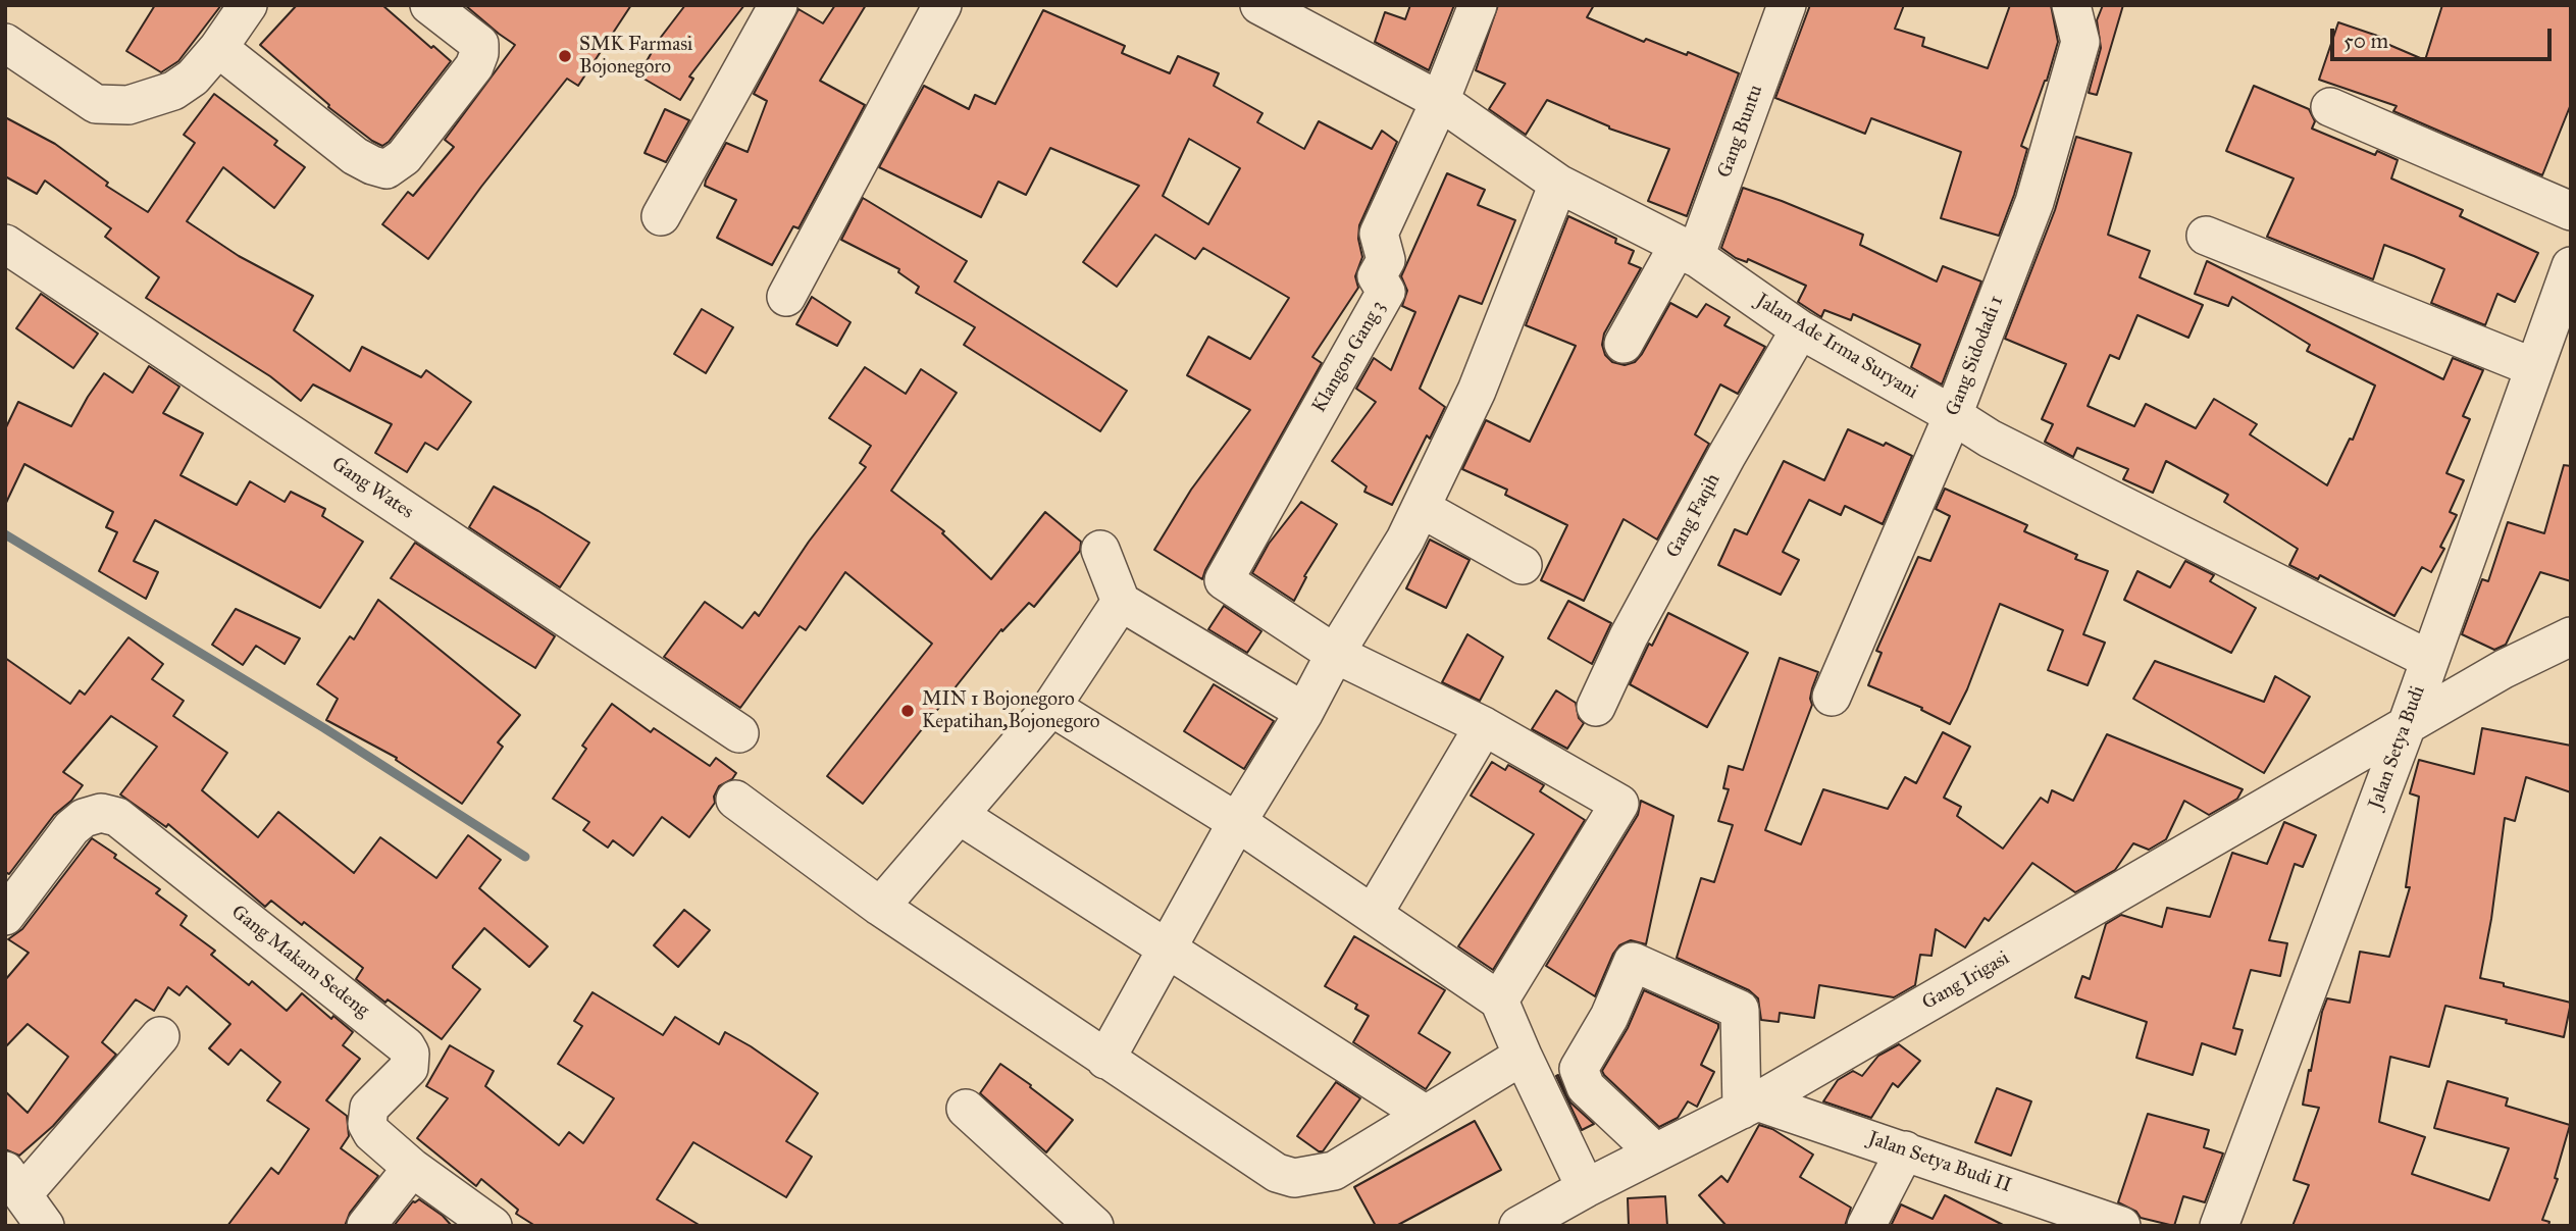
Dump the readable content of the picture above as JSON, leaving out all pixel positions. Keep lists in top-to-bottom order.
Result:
{
  "streets": {
    "street": [
      "Gang Buntu",
      "Jalan Ade Irma Suryani",
      "Gang Sidodadi 1",
      "Klangon Gang 3",
      "Gang Wates",
      "Gang Faqih",
      "Jalan Setya Budi",
      "Gang Makam Sedeng",
      "Gang Irigasi",
      "Jalan Setya Budi II"
    ]
  },
  "crossings": [
    ["Gang Buntu", "Jalan Ade Irma Suryani"],
    ["Jalan Ade Irma Suryani", "Gang Sidodadi 1"],
    ["Jalan Ade Irma Suryani", "Klangon Gang 3"],
    ["Jalan Ade Irma Suryani", "Gang Faqih"],
    ["Jalan Ade Irma Suryani", "Jalan Setya Budi"],
    ["Jalan Setya Budi", "Gang Irigasi"],
    ["Gang Irigasi", "Jalan Setya Budi II"]
  ],
  "places": ["SMK Farmasi Bojonegoro", "MIN 1 Bojonegoro Kepatihan,Bojonegoro"],
  "scale_bar": "50 m"
}
